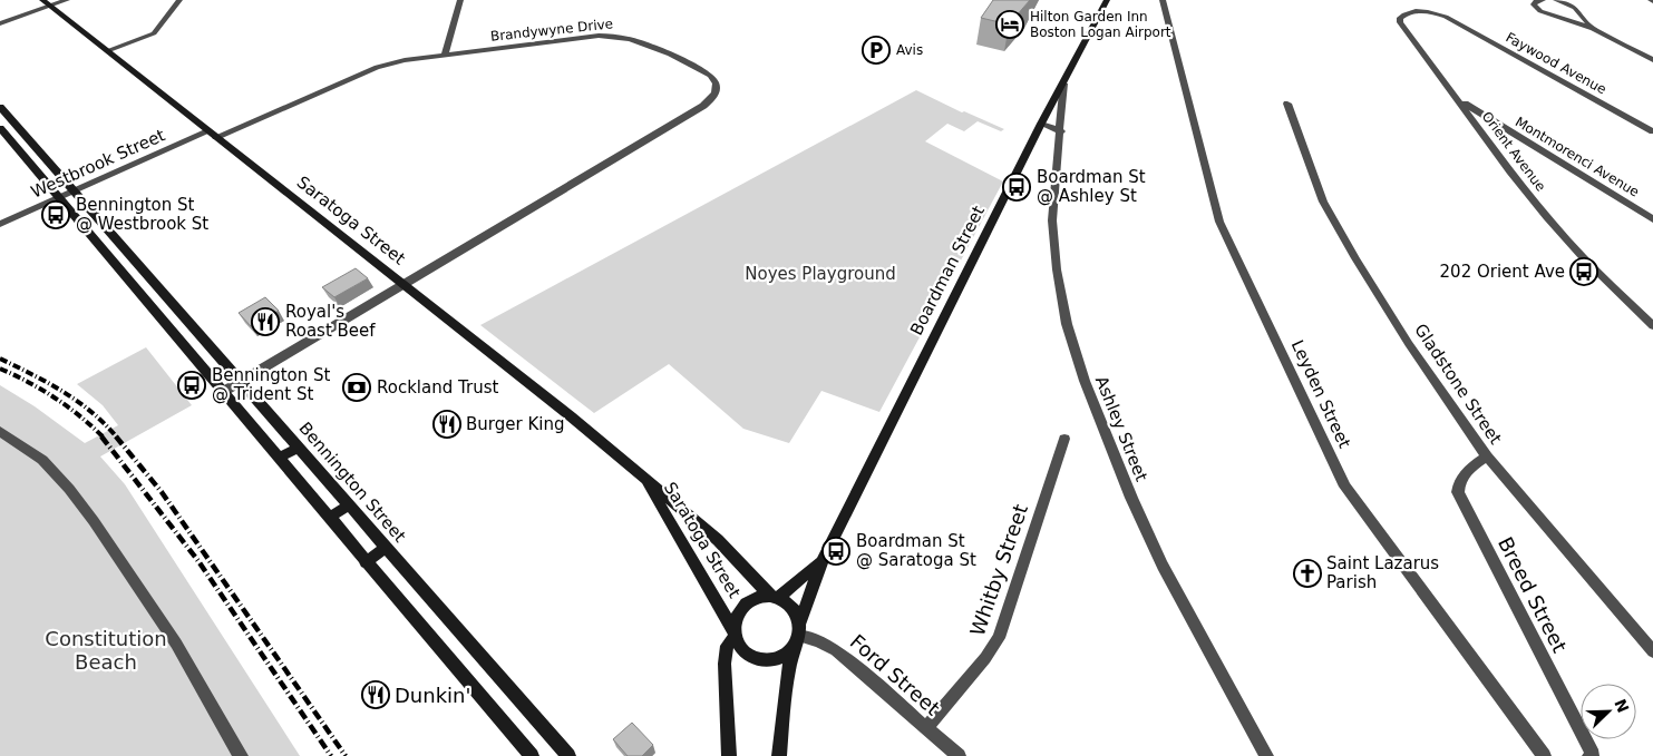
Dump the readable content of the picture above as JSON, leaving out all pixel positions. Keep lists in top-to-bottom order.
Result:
{
  "streets": {
    "main road": ["Saratoga Street", "Boardman Street", "Bennington Street"],
    "street": [
      "Brandywyne Drive",
      "Faywood Avenue",
      "Orient Avenue",
      "Montmorenci Avenue",
      "Westbrook Street",
      "Gladstone Street",
      "Leyden Street",
      "Ashley Street",
      "Whitby Street",
      "Breed Street",
      "Ford Street"
    ]
  },
  "crossings": [
    ["Brandywyne Drive", "Westbrook Street"],
    ["Brandywyne Drive", "Saratoga Street"],
    ["Brandywyne Drive", "Bennington Street"],
    ["Faywood Avenue", "Orient Avenue"],
    ["Orient Avenue", "Montmorenci Avenue"],
    ["Westbrook Street", "Saratoga Street"],
    ["Westbrook Street", "Bennington Street"],
    ["Saratoga Street", "Boardman Street"],
    ["Saratoga Street", "Ford Street"],
    ["Boardman Street", "Ashley Street"],
    ["Boardman Street", "Ford Street"],
    ["Gladstone Street", "Breed Street"],
    ["Whitby Street", "Ford Street"]
  ],
  "parks": ["Noyes Playground", "Constitution Beach"],
  "places": {
    "hotel": ["Hilton Garden Inn Boston Logan Airport"],
    "parking": ["Avis"],
    "bus stop": [
      "Boardman St @ Ashley St",
      "Bennington St @ Westbrook St",
      "202 Orient Ave",
      "Bennington St @ Trident St",
      "Boardman St @ Saratoga St"
    ],
    "restaurant": ["Royal's Roast Beef", "Burger King", "Dunkin'"],
    "bank": ["Rockland Trust"],
    "church": ["Saint Lazarus Parish"]
  },
  "north": "top right"
}
